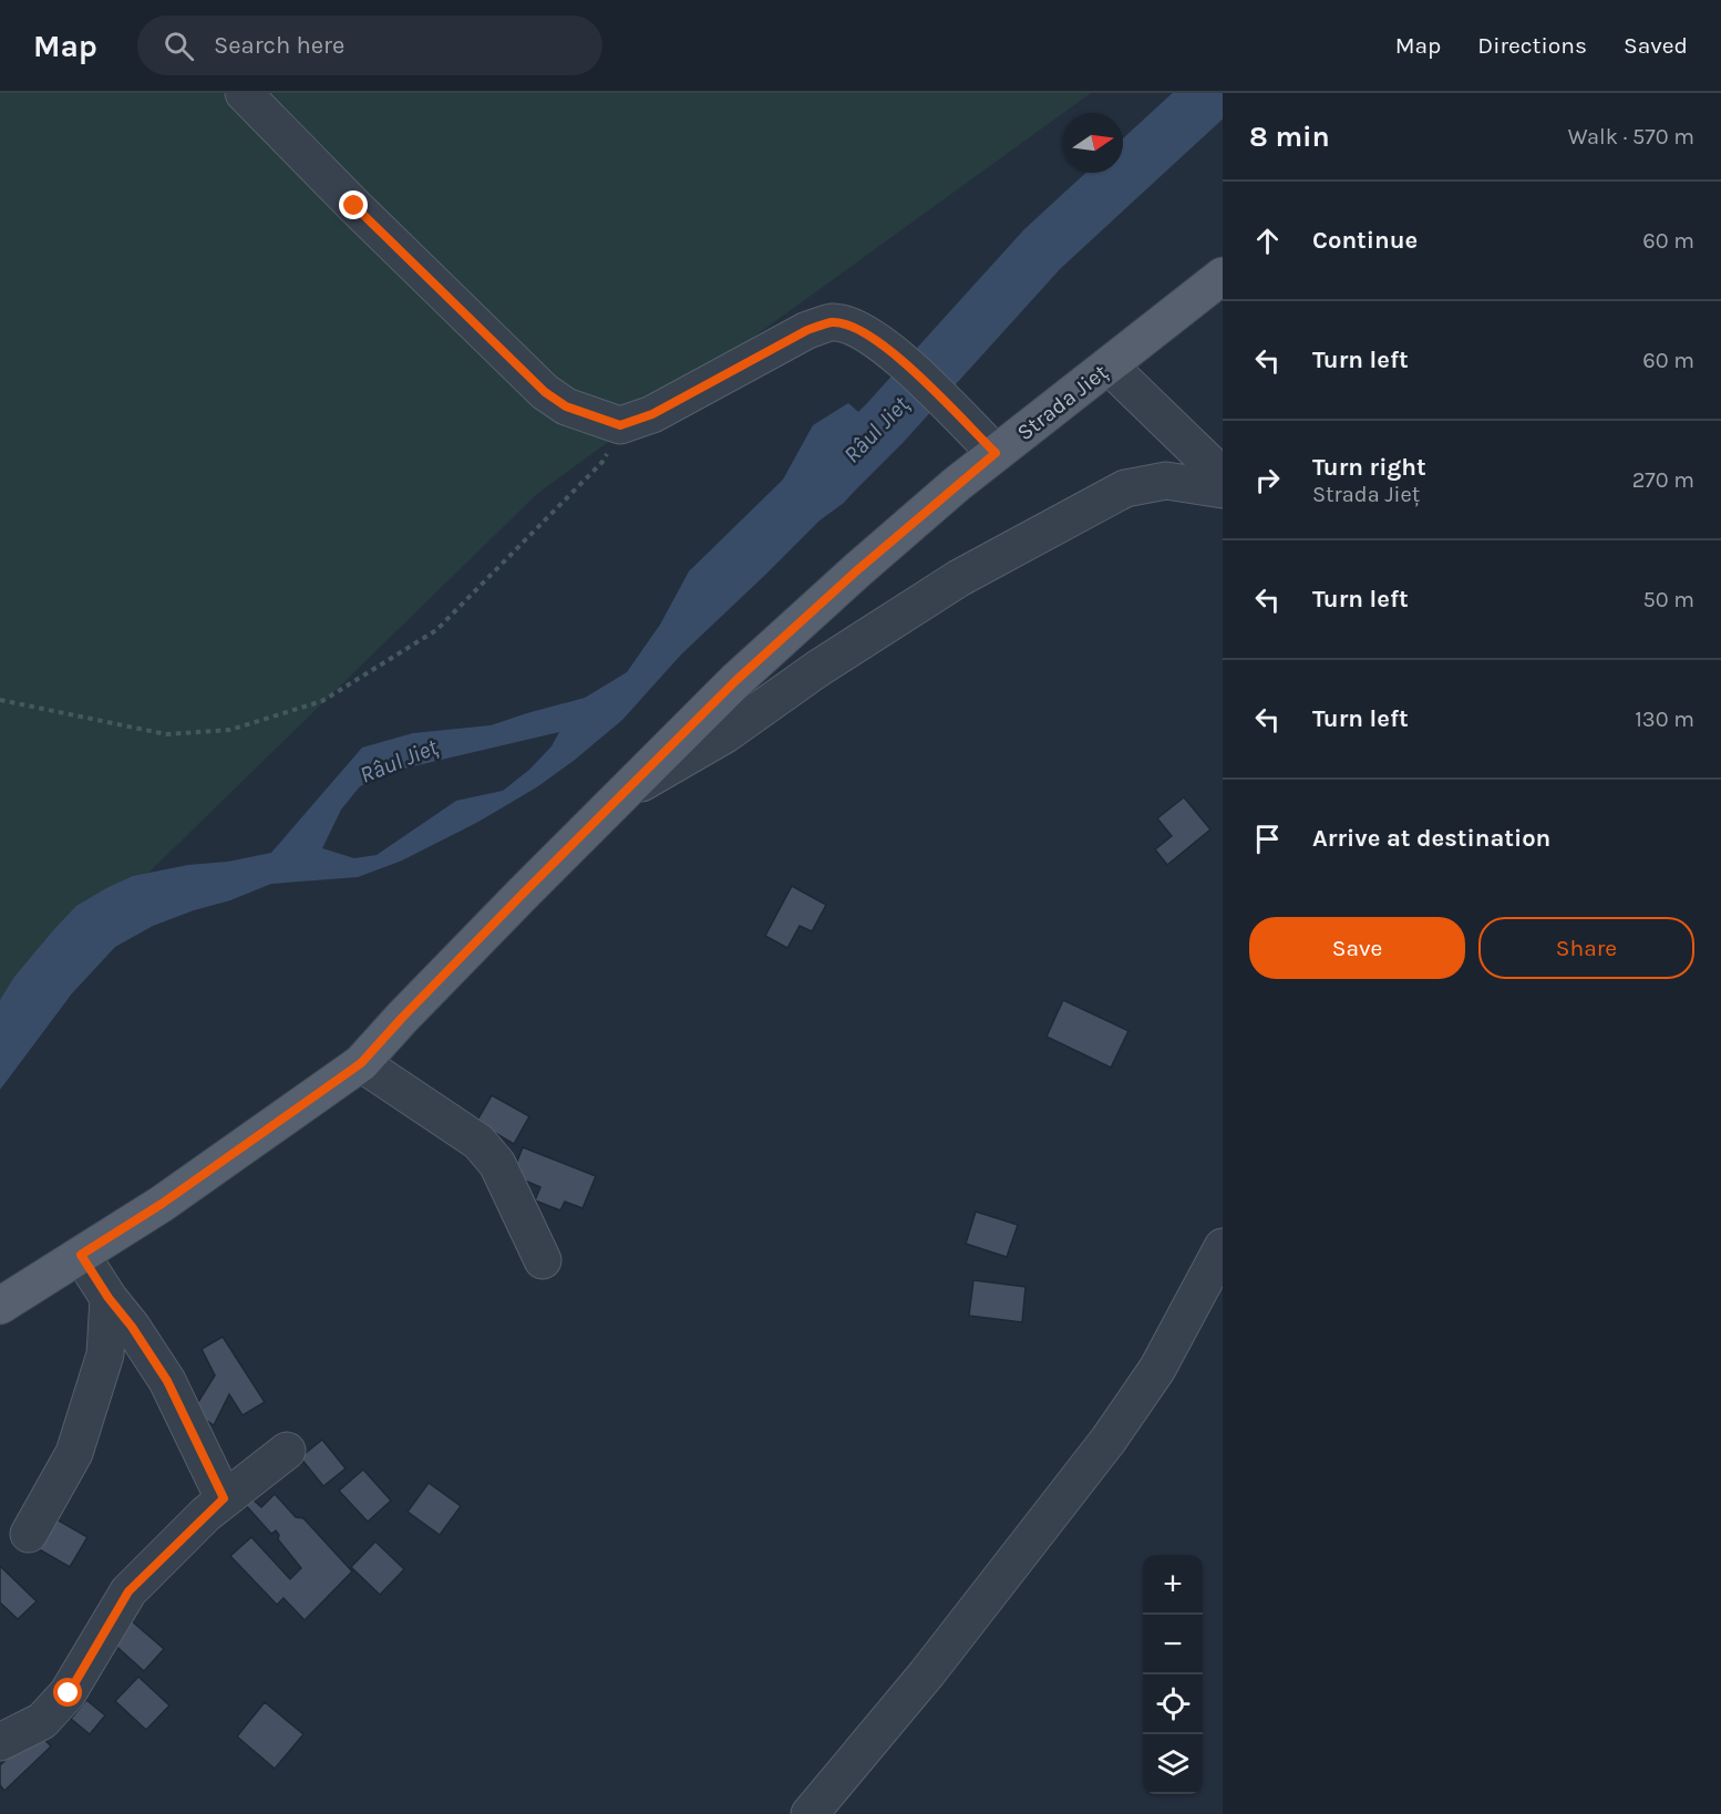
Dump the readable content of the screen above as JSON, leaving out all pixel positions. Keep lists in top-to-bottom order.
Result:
{
  "streets": {
    "main road": ["Strada Jieț"]
  },
  "water": ["Râul Jieț"],
  "north": "right",
  "page": {
    "header": "Map",
    "search": "Search here",
    "nav": ["Map", "Directions", "Saved"],
    "heading": ["8 min", "Walk · 570 m"],
    "list": [
      ["Continue", "60 m"],
      ["Turn left", "60 m"],
      ["Turn right", "Strada Jieț", "270 m"],
      ["Turn left", "50 m"],
      ["Turn left", "130 m"],
      "Arrive at destination"
    ],
    "buttons": ["Save", "Share"],
    "map_buttons": ["+", "−"]
  }
}
